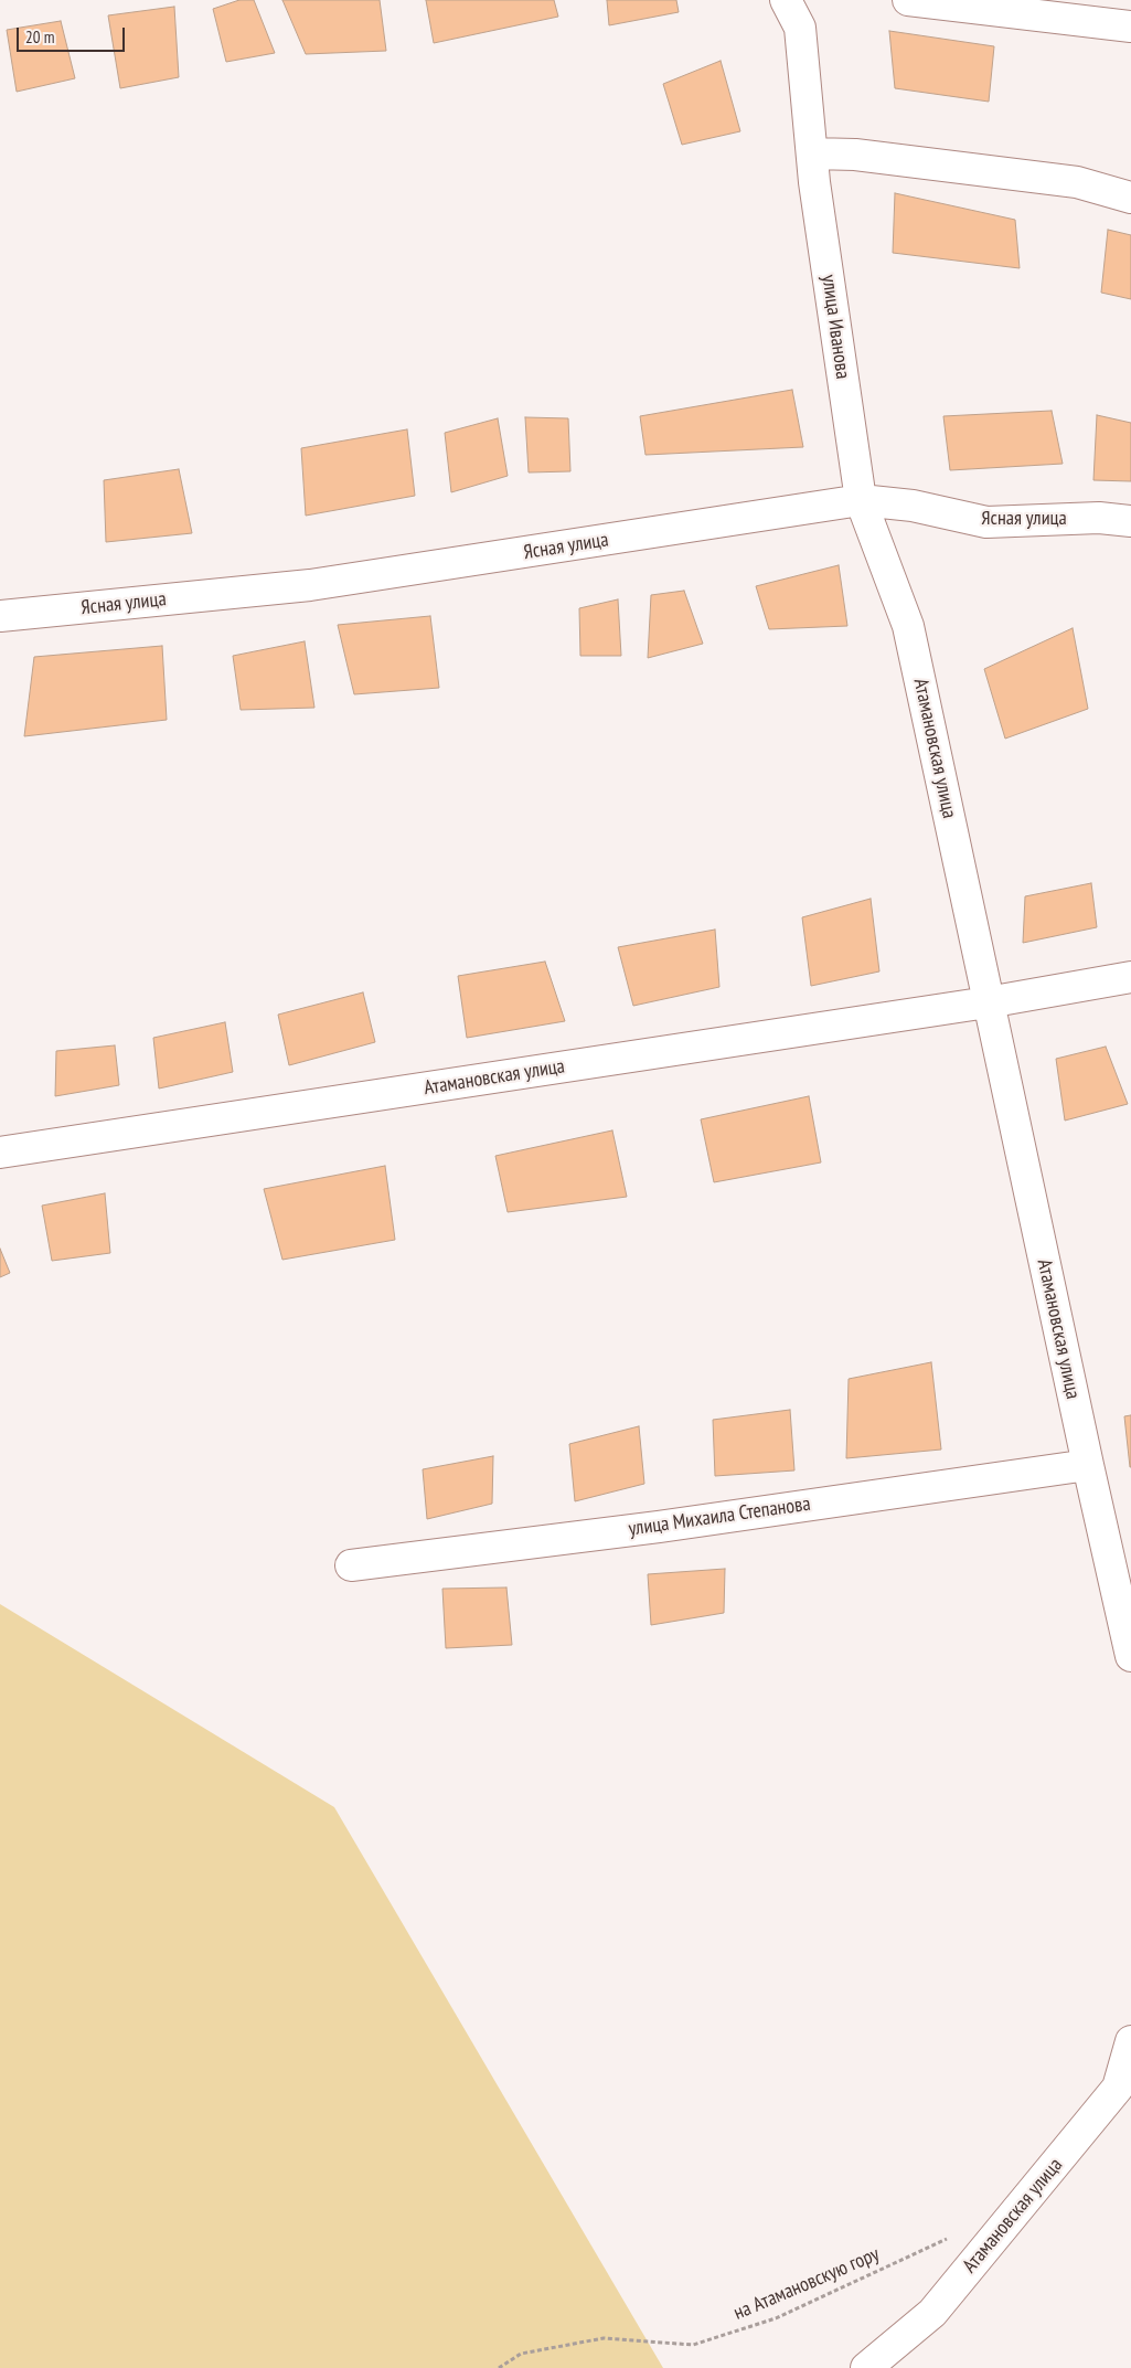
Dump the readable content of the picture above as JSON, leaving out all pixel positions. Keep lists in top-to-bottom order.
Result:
{
  "streets": {
    "street": [
      "улица Иванова",
      "Ясная улица",
      "Атамановская улица",
      "улица Михаила Степанова"
    ],
    "path": ["на Атамановскую гору"]
  },
  "crossings": [
    ["улица Иванова", "Ясная улица"],
    ["улица Иванова", "Атамановская улица"],
    ["Ясная улица", "Атамановская улица"],
    ["Атамановская улица", "улица Михаила Степанова"]
  ],
  "scale_bar": "20 m"
}
